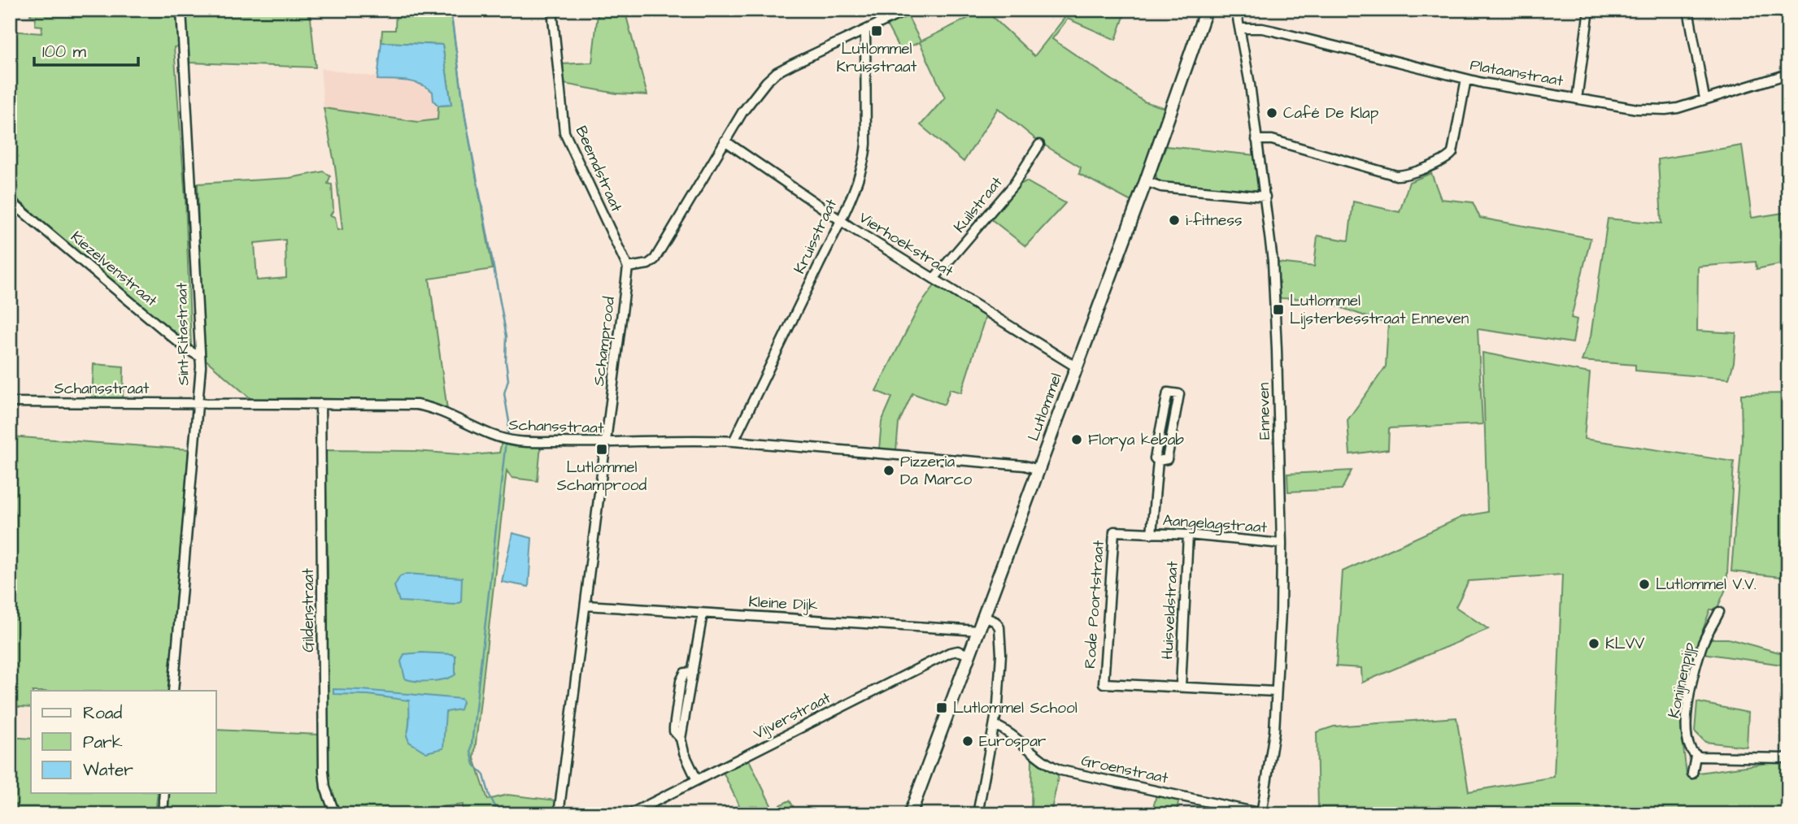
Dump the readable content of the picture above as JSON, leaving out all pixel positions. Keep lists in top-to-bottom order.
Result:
{
  "streets": {
    "main road": ["Lutlommel"],
    "street": [
      "Plataanstraat",
      "Beemdstraat",
      "Kuilstraat",
      "Kruisstraat",
      "Vierhoekstraat",
      "Kiezelvenstraat",
      "Sint-Ritastraat",
      "Schamprood",
      "Schansstraat",
      "Enneven",
      "Aangelagstraat",
      "Kleine Dijk",
      "Rode Poortstraat",
      "Gildenstraat",
      "Huisveldstraat",
      "Konijnenpijp",
      "Vijverstraat",
      "Groenstraat"
    ]
  },
  "crossings": [
    ["Plataanstraat", "Enneven"],
    ["Beemdstraat", "Schamprood"],
    ["Kuilstraat", "Vierhoekstraat"],
    ["Kruisstraat", "Vierhoekstraat"],
    ["Kruisstraat", "Schansstraat"],
    ["Vierhoekstraat", "Lutlommel"],
    ["Kiezelvenstraat", "Sint-Ritastraat"],
    ["Sint-Ritastraat", "Schansstraat"],
    ["Schamprood", "Schansstraat"],
    ["Schamprood", "Kleine Dijk"],
    ["Schansstraat", "Lutlommel"],
    ["Schansstraat", "Gildenstraat"],
    ["Lutlommel", "Kleine Dijk"],
    ["Lutlommel", "Vijverstraat"],
    ["Enneven", "Aangelagstraat"],
    ["Enneven", "Rode Poortstraat"],
    ["Enneven", "Groenstraat"],
    ["Aangelagstraat", "Rode Poortstraat"],
    ["Aangelagstraat", "Huisveldstraat"],
    ["Rode Poortstraat", "Huisveldstraat"]
  ],
  "places": {
    "transit": [
      "Lutlommel Kruisstraat",
      "Lutlommel Lijsterbesstraat Enneven",
      "Lutlommel Schamprood",
      "Lutlommel School"
    ],
    "other": [
      "Café De Klap",
      "i-fitness",
      "Florya kebab",
      "Pizzeria Da Marco",
      "Lutlommel V.V.",
      "KLVV",
      "Eurospar"
    ]
  },
  "legend": ["Road", "Park", "Water"],
  "scale_bar": "100 m"
}
